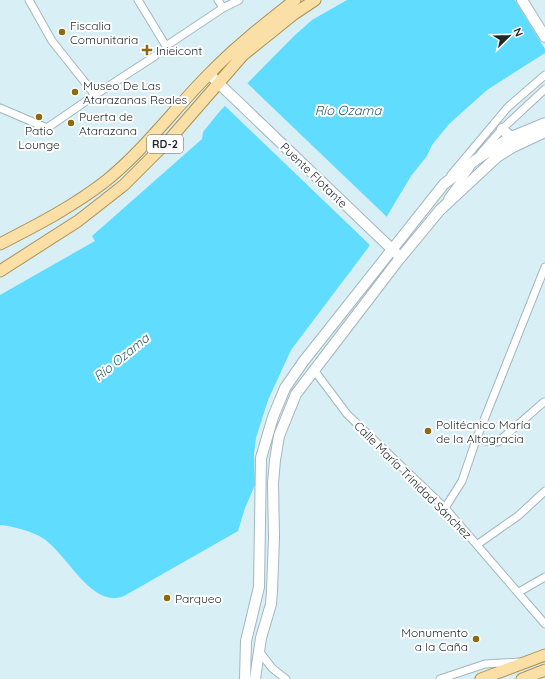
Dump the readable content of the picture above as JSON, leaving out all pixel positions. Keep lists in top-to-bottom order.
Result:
{
  "streets": {
    "main road": ["RD-2", "Puente Flotante"],
    "street": ["Calle María Trinidad Sánchez"]
  },
  "crossings": [
    ["RD-2", "Puente Flotante"]
  ],
  "water": ["Río Ozama"],
  "places": {
    "other": [
      "Fiscalia Comunitaria",
      "Museo De Las Atarazanas Reales",
      "Patio Lounge",
      "Puerta de Atarazana",
      "Politécnico María de la Altagracia",
      "Parqueo",
      "Monumento a la Caña"
    ],
    "health": ["Inieicont"]
  },
  "north": "top right"
}
